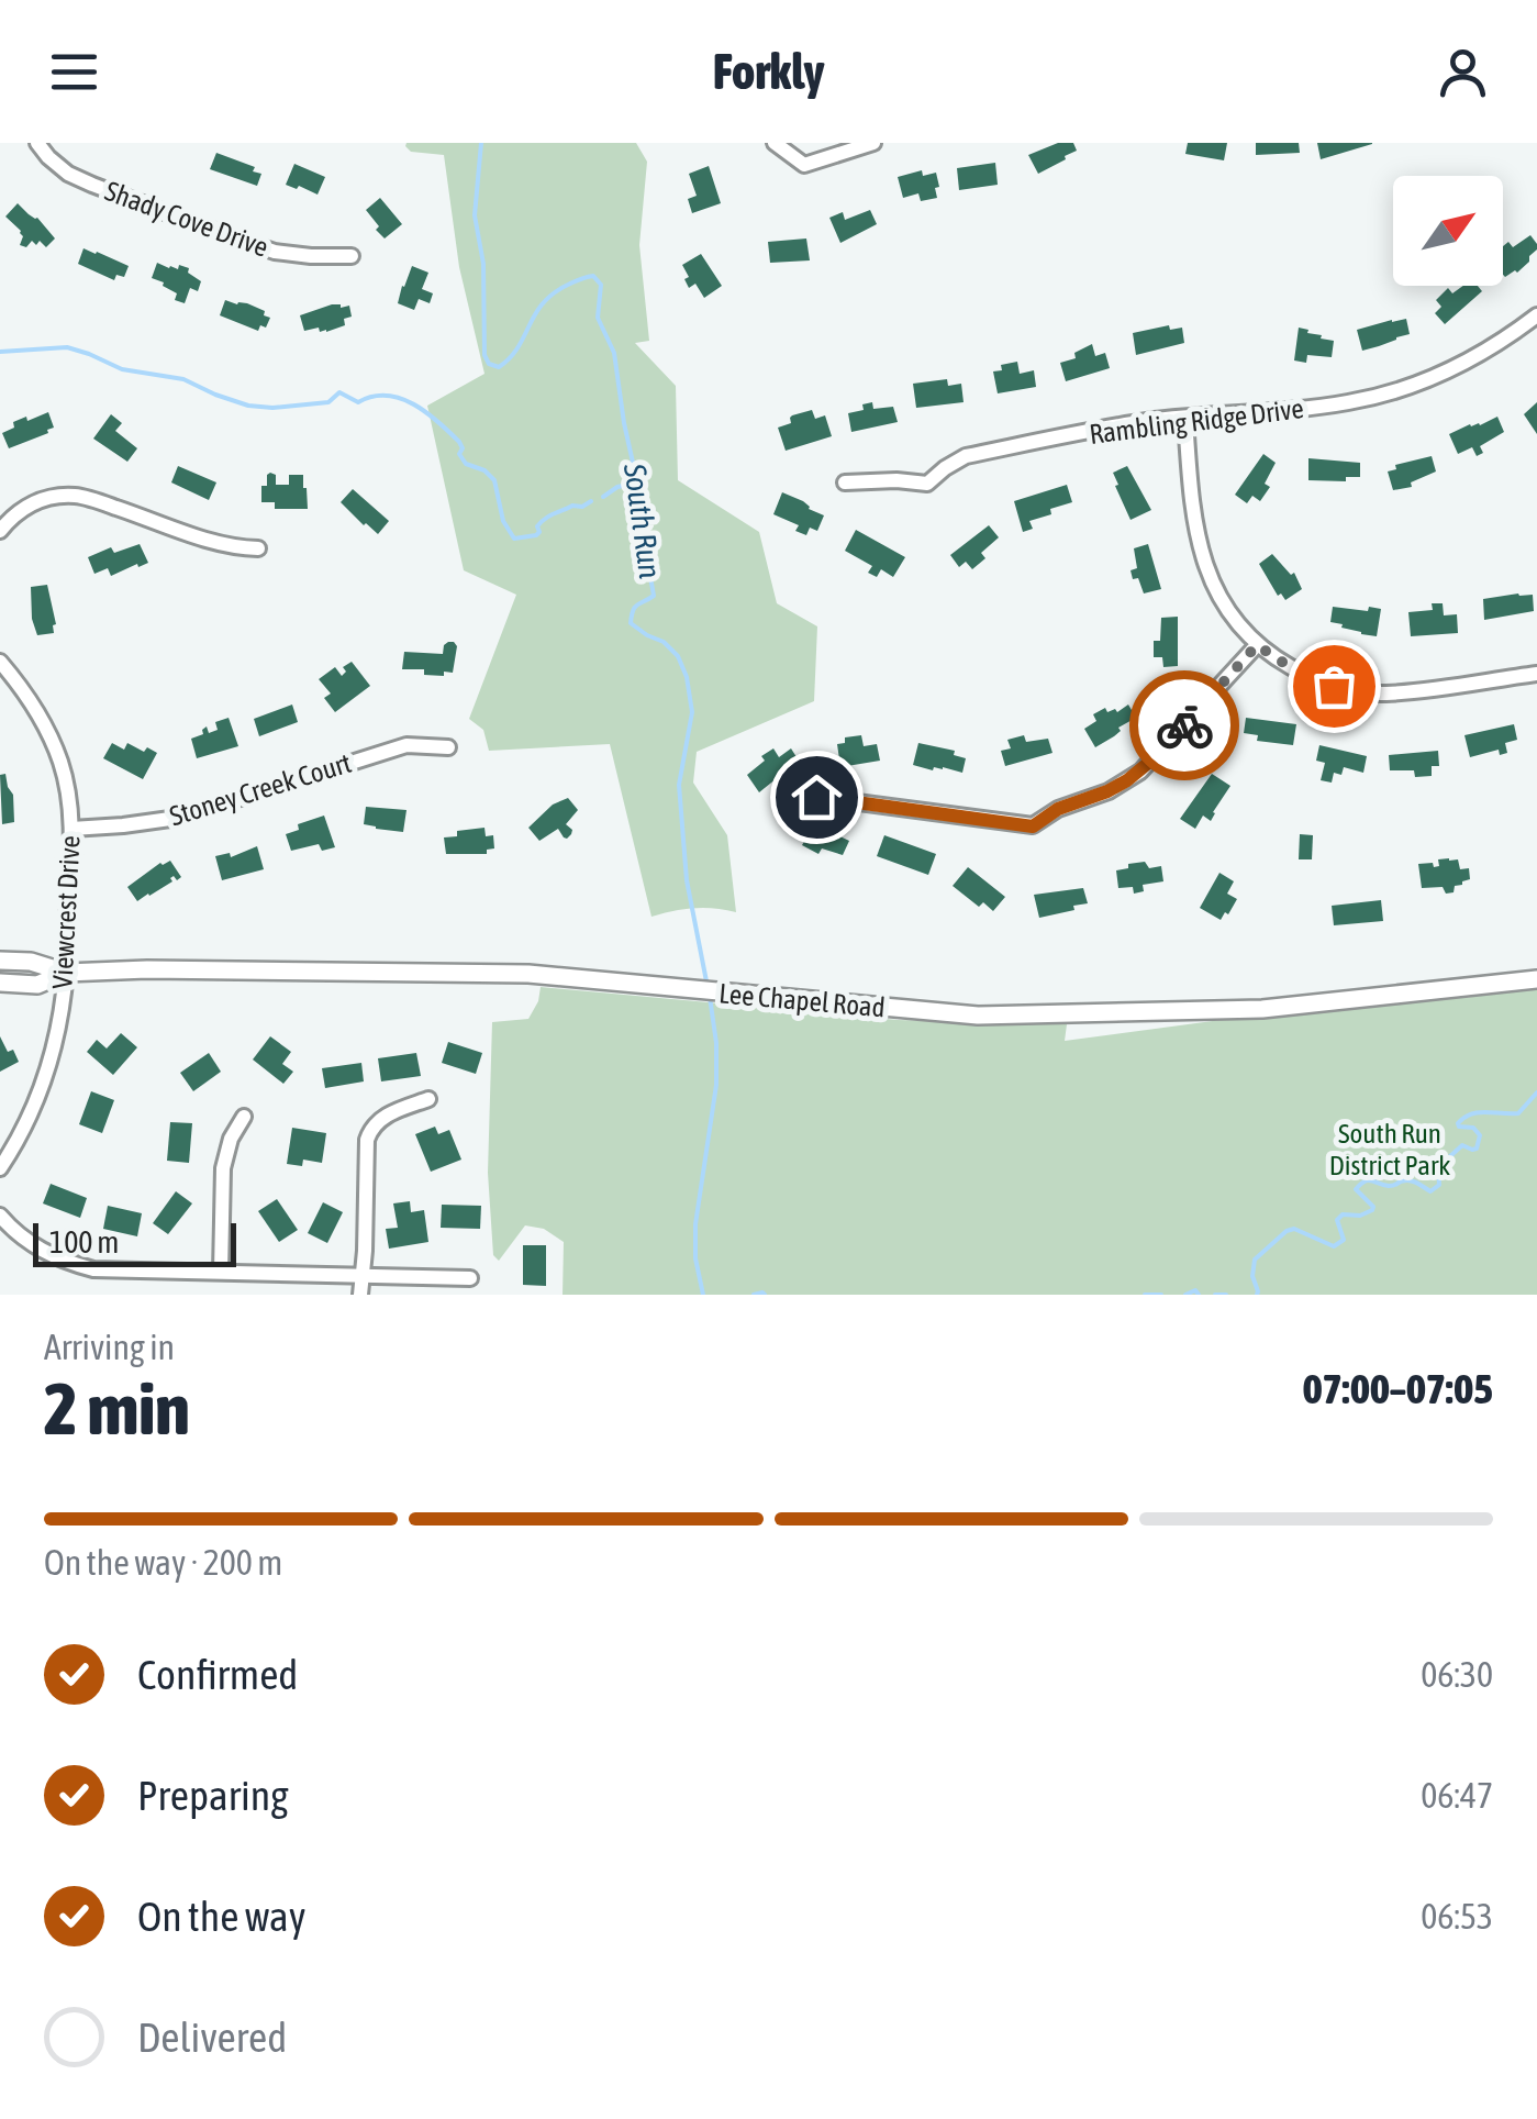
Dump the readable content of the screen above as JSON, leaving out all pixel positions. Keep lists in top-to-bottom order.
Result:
{
  "streets": {
    "main road": ["Lee Chapel Road"],
    "street": [
      "Shady Cove Drive",
      "Rambling Ridge Drive",
      "Stoney Creek Court",
      "Viewcrest Drive"
    ]
  },
  "crossings": [
    ["Stoney Creek Court", "Viewcrest Drive"],
    ["Viewcrest Drive", "Lee Chapel Road"]
  ],
  "water": ["South Run"],
  "parks": ["South Run District Park"],
  "scale_bar": "100 m",
  "north": "top right",
  "page": {
    "header": "Forkly",
    "scale": "100 m",
    "heading": ["2 min", "Arriving in", "07:00–07:05"],
    "bar": "On the way · 200 m",
    "list": [
      ["Confirmed", "06:30"],
      ["Preparing", "06:47"],
      ["On the way", "06:53"],
      "Delivered"
    ]
  }
}
